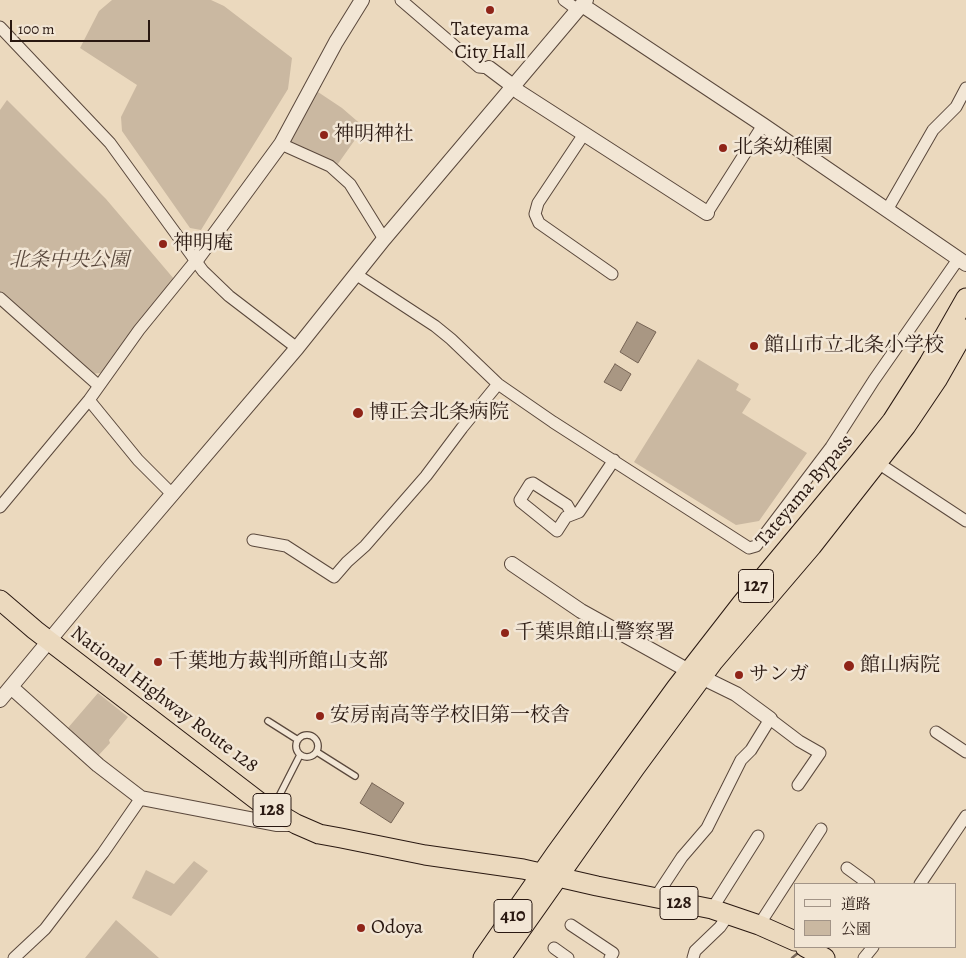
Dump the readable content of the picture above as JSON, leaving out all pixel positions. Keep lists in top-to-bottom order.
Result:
{
  "streets": {
    "highway": [
      "Tateyama Bypass",
      "127",
      "National Highway Route 128",
      "128",
      "410"
    ]
  },
  "crossings": [
    ["Tateyama Bypass", "National Highway Route 128"],
    ["Tateyama Bypass", "410"],
    ["National Highway Route 128", "410"]
  ],
  "parks": ["北条中央公園"],
  "places": [
    "Tateyama City Hall",
    "神明神社",
    "北条幼稚園",
    "神明庵",
    "館山市立北条小学校",
    "博正会北条病院",
    "千葉県館山警察署",
    "千葉地方裁判所館山支部",
    "館山病院",
    "サンガ",
    "安房南高等学校旧第一校舎",
    "Odoya"
  ],
  "legend": ["道路", "公園"],
  "scale_bar": "100 m"
}
